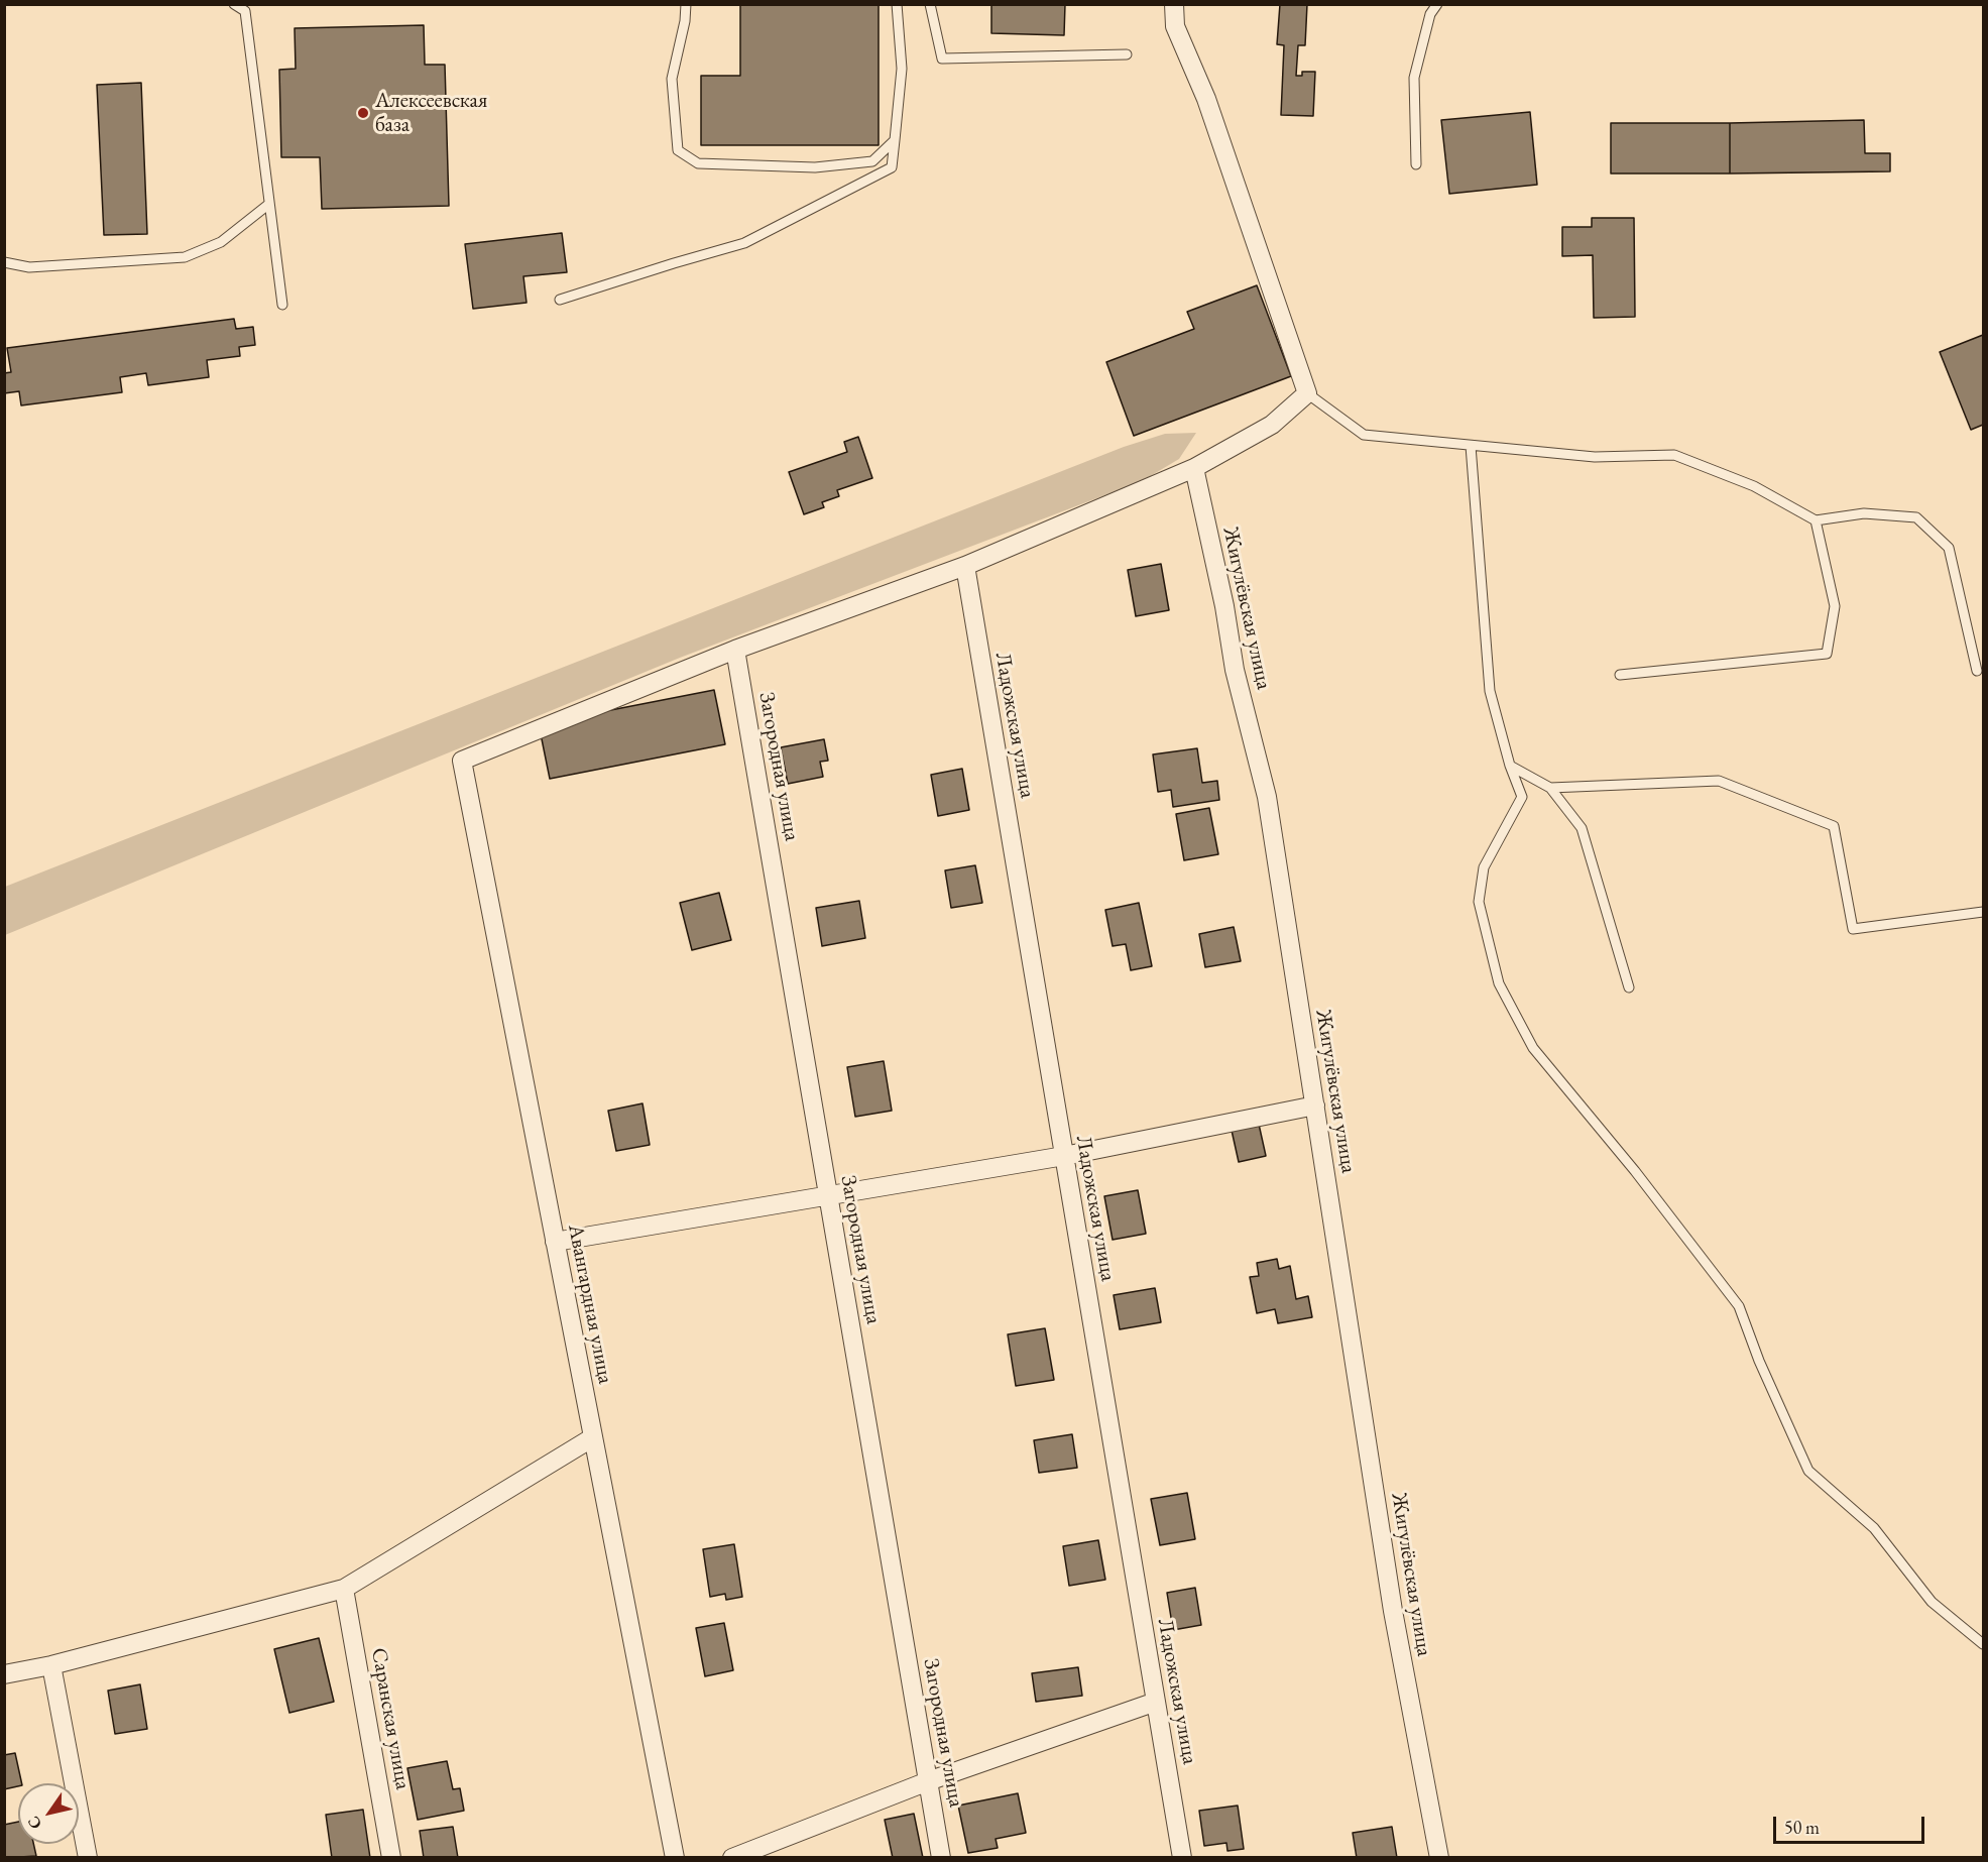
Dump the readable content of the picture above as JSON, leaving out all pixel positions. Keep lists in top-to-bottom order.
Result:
{
  "streets": {
    "street": [
      "Жигулёвская улица",
      "Ладожская улица",
      "Загородная улица",
      "Авангардная улица",
      "Саранская улица"
    ]
  },
  "crossings": [
    ["Загородная улица", "Авангардная улица"]
  ],
  "places": ["Алексеевская база"],
  "scale_bar": "50 m",
  "north": "bottom left"
}
